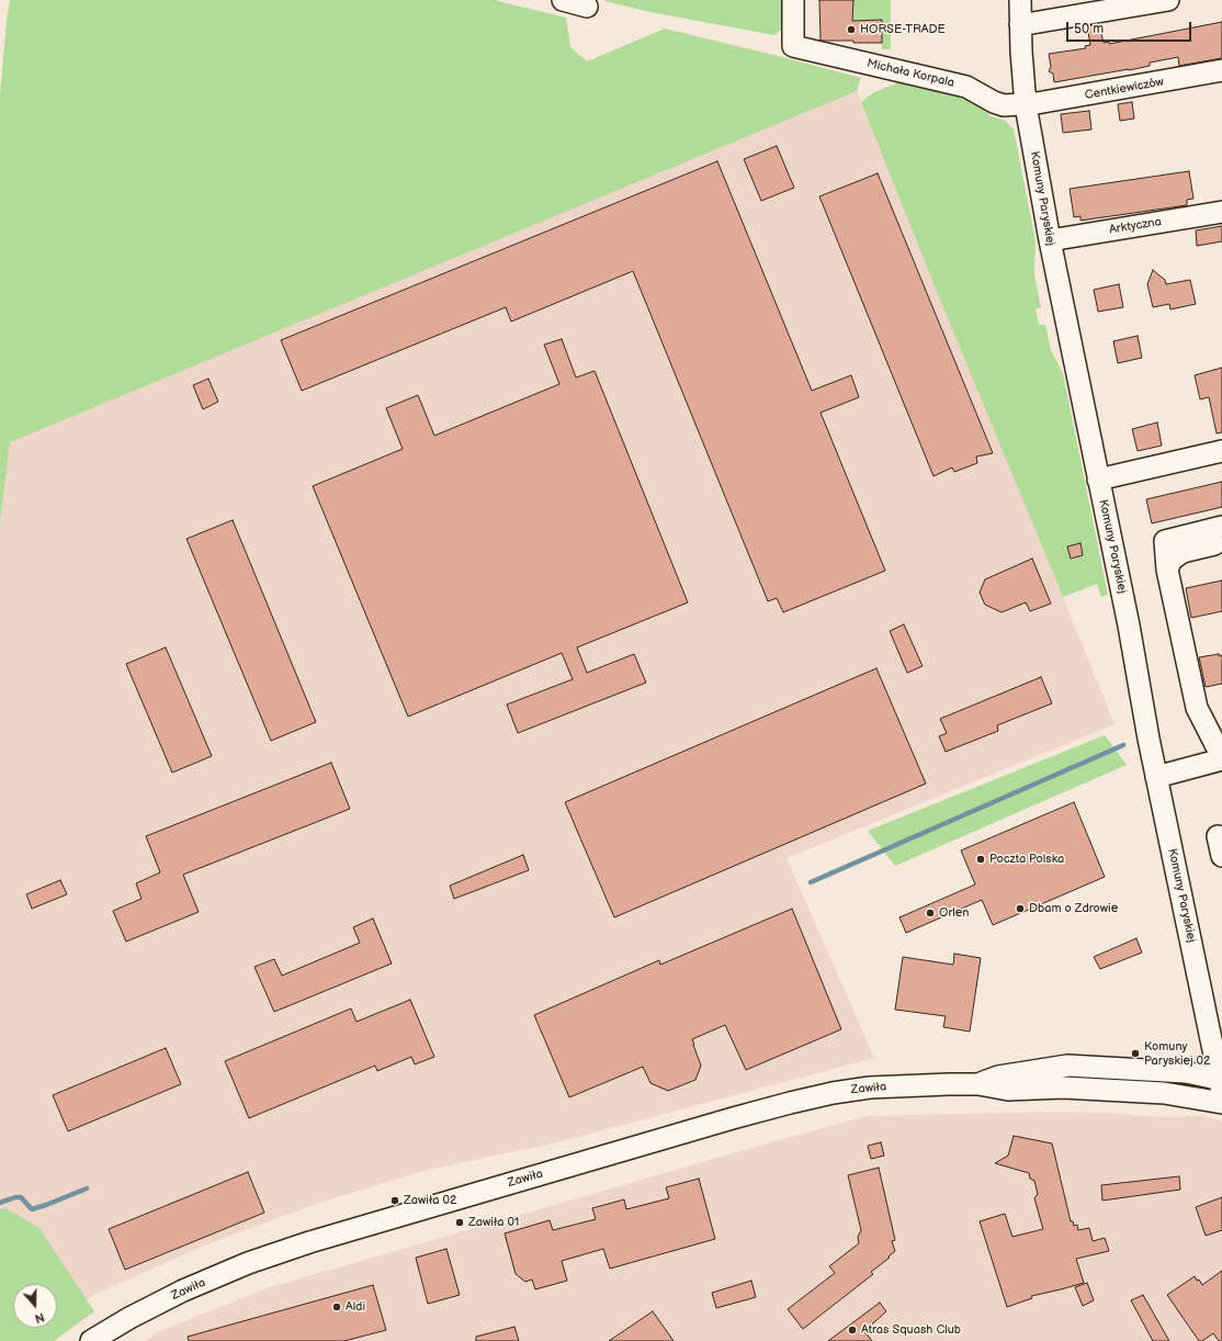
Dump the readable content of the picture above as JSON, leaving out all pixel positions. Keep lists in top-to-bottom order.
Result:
{
  "streets": {
    "street": [
      "Michała Korpala",
      "Centkiewiczów",
      "Komuny Paryskiej",
      "Arktyczna",
      "Zawiła"
    ]
  },
  "crossings": [
    ["Michała Korpala", "Centkiewiczów"],
    ["Michała Korpala", "Komuny Paryskiej"],
    ["Centkiewiczów", "Komuny Paryskiej"],
    ["Komuny Paryskiej", "Arktyczna"],
    ["Komuny Paryskiej", "Zawiła"]
  ],
  "places": [
    "HORSE-TRADE",
    "Poczta Polska",
    "Dbam o Zdrowie",
    "Orlen",
    "Komuny Paryskiej 02",
    "Zawiła 02",
    "Zawiła 01",
    "Aldi",
    "Atras Squash Club"
  ],
  "scale_bar": "50 m",
  "north": "bottom"
}
